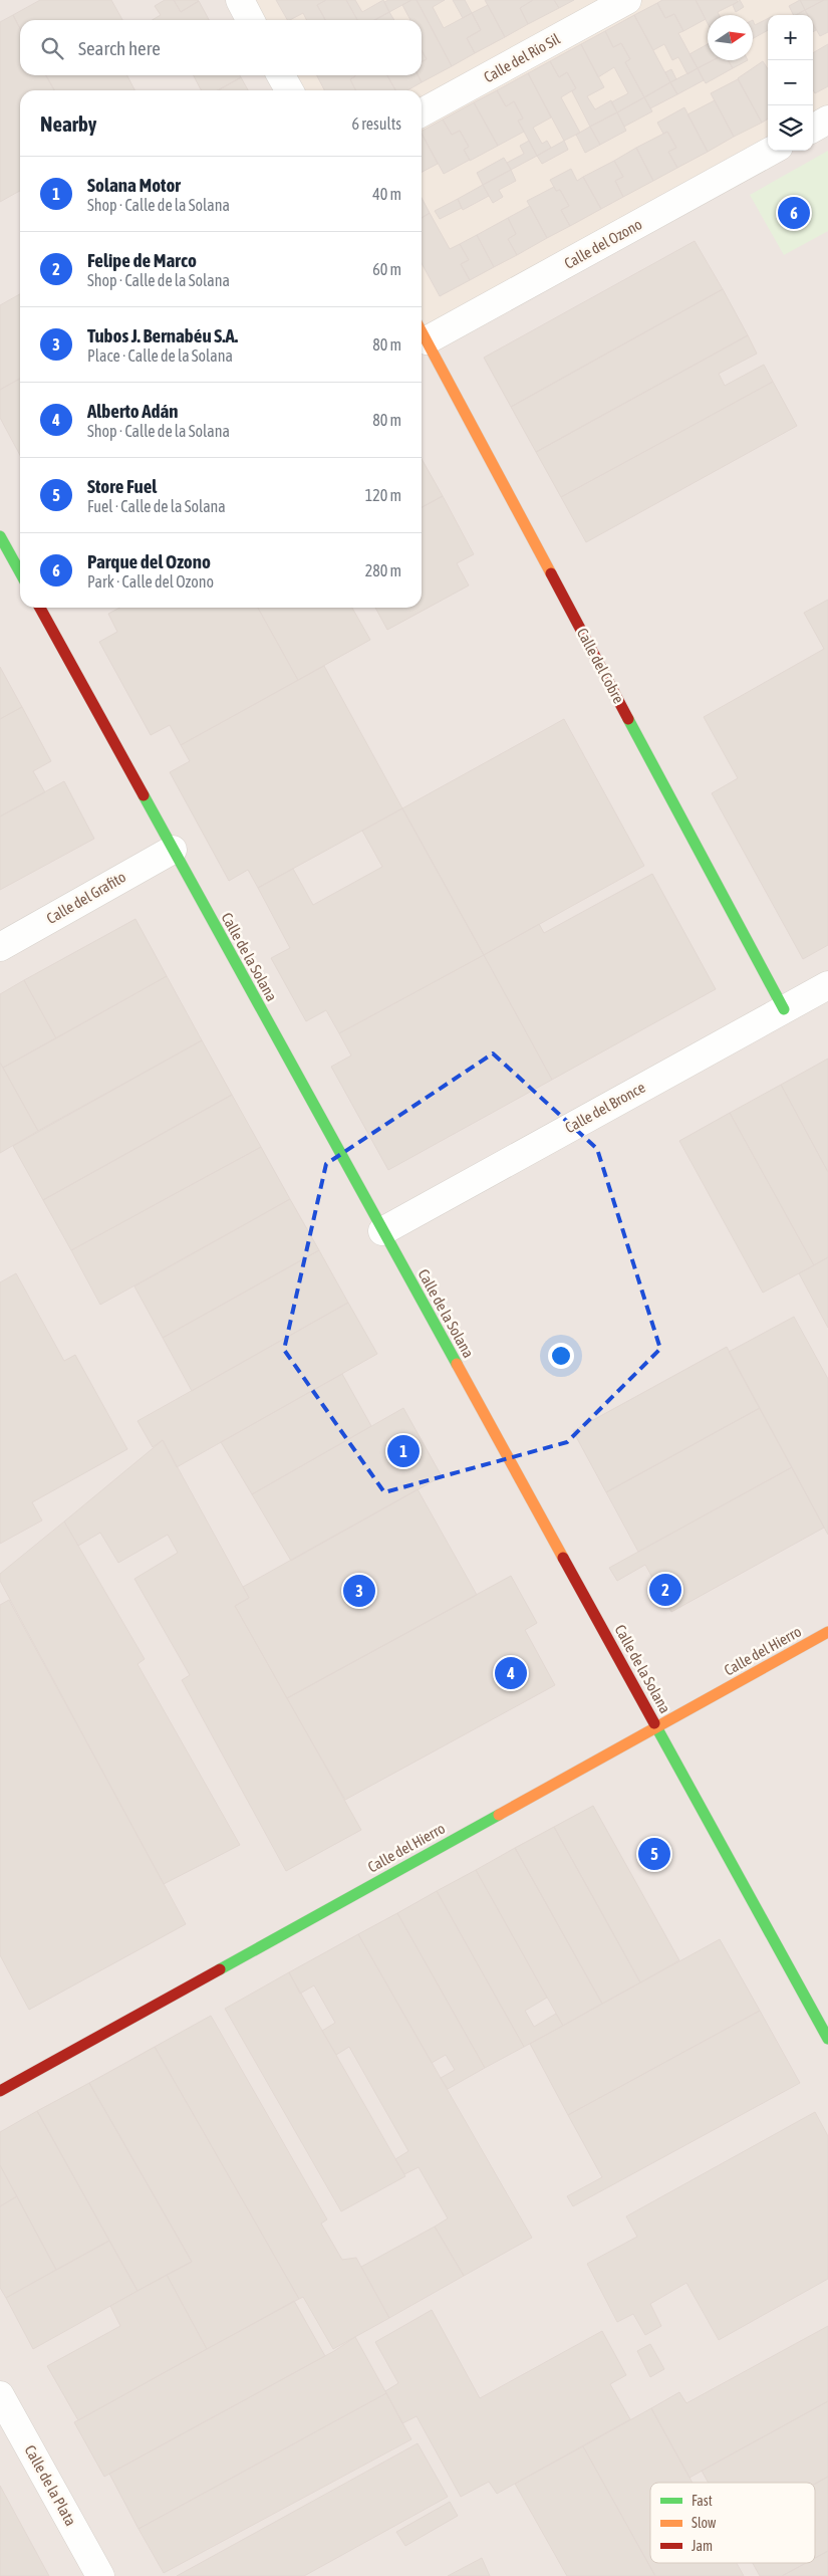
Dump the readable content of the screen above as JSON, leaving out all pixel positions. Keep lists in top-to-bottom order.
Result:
{
  "streets": {
    "street": [
      "Calle del Río Sil",
      "Calle del Ozono",
      "Calle del Cobre",
      "Calle del Grafito",
      "Calle de la Solana",
      "Calle del Bronce",
      "Calle del Hierro",
      "Calle de la Plata"
    ]
  },
  "crossings": [
    ["Calle del Ozono", "Calle del Cobre"],
    ["Calle del Cobre", "Calle del Bronce"],
    ["Calle del Grafito", "Calle de la Solana"],
    ["Calle de la Solana", "Calle del Bronce"],
    ["Calle de la Solana", "Calle del Hierro"]
  ],
  "legend": ["Fast", "Slow", "Jam"],
  "north": "right",
  "page": {
    "map_buttons": ["+", "−"],
    "search": "Search here",
    "heading": ["Nearby", "6 results"],
    "list": [
      {
        "mark": "1",
        "name": "Solana Motor",
        "note": "Shop · Calle de la Solana",
        "value": "40 m"
      },
      {
        "mark": "2",
        "name": "Felipe de Marco",
        "note": "Shop · Calle de la Solana",
        "value": "60 m"
      },
      {
        "mark": "3",
        "name": "Tubos J. Bernabéu S.A.",
        "note": "Place · Calle de la Solana",
        "value": "80 m"
      },
      {
        "mark": "4",
        "name": "Alberto Adán",
        "note": "Shop · Calle de la Solana",
        "value": "80 m"
      },
      {
        "mark": "5",
        "name": "Store Fuel",
        "note": "Fuel · Calle de la Solana",
        "value": "120 m"
      },
      {
        "mark": "6",
        "name": "Parque del Ozono",
        "note": "Park · Calle del Ozono",
        "value": "280 m"
      }
    ],
    "pins": [
      "6",
      "1",
      "2",
      "3",
      "4",
      "5"
    ]
  }
}
